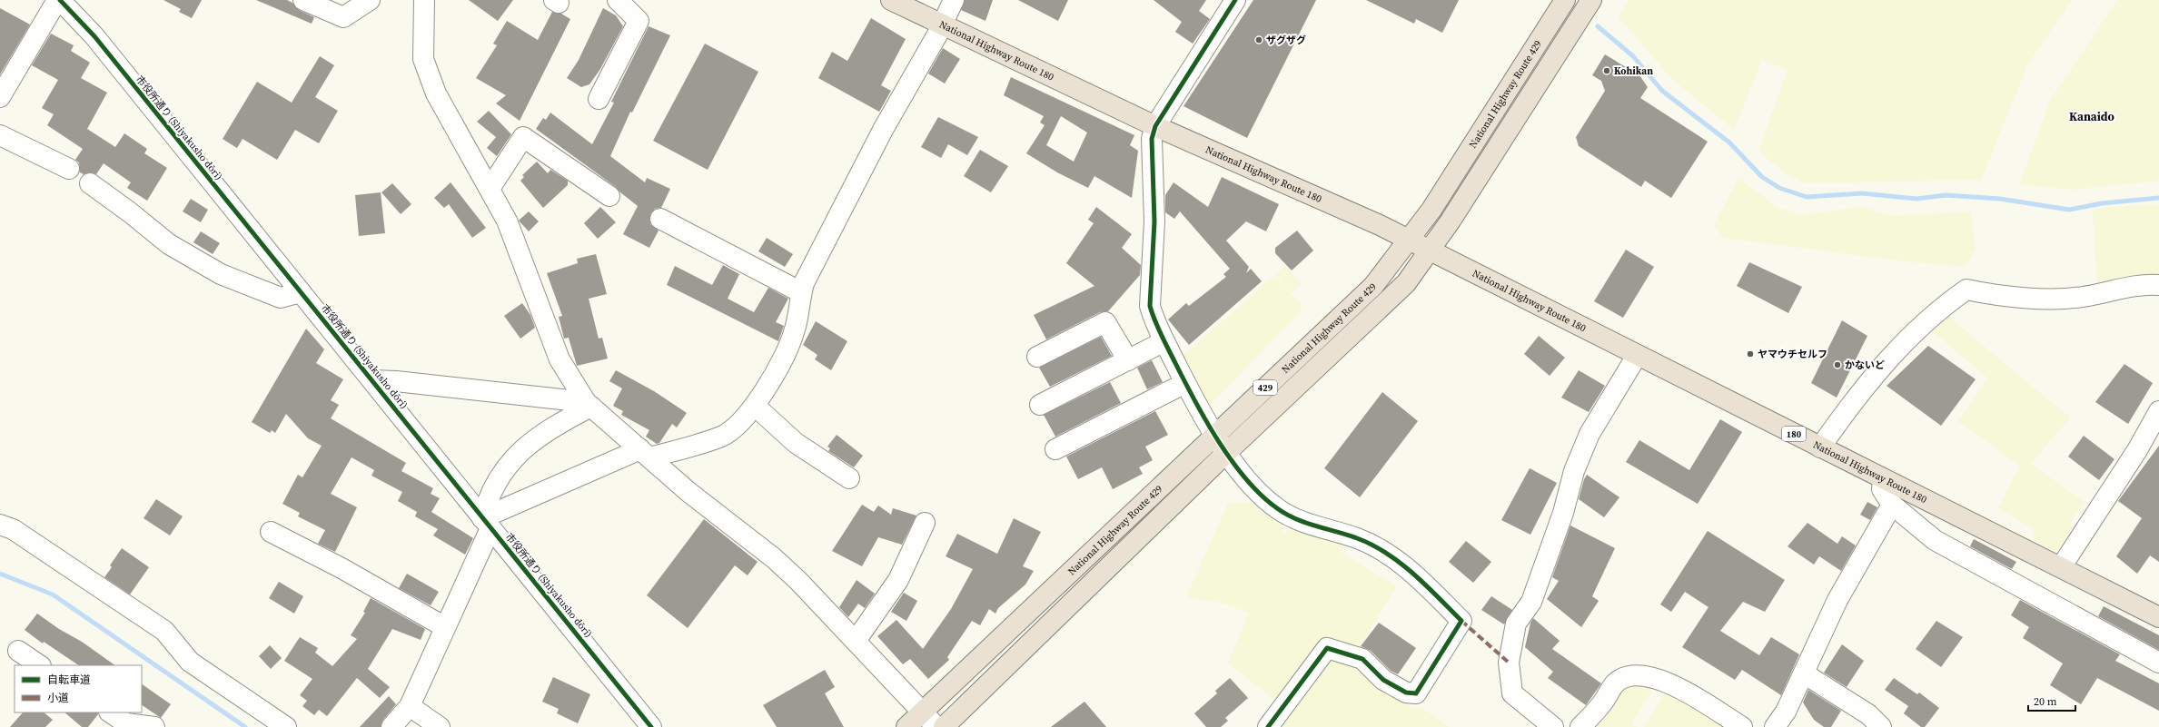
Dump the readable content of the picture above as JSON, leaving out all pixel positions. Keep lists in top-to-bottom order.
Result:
{
  "streets": {
    "highway": [
      "National Highway Route 180",
      "National Highway Route 429",
      "429",
      "180"
    ],
    "street": ["市役所通り (Shiyakusho dōri)"]
  },
  "crossings": [
    ["National Highway Route 180", "National Highway Route 429"]
  ],
  "districts": ["Kanaido"],
  "places": [
    "ザグザグ",
    "Kohikan",
    "ヤマウチセルフ",
    "かないど"
  ],
  "legend": ["自転車道", "小道"],
  "scale_bar": "20 m"
}
